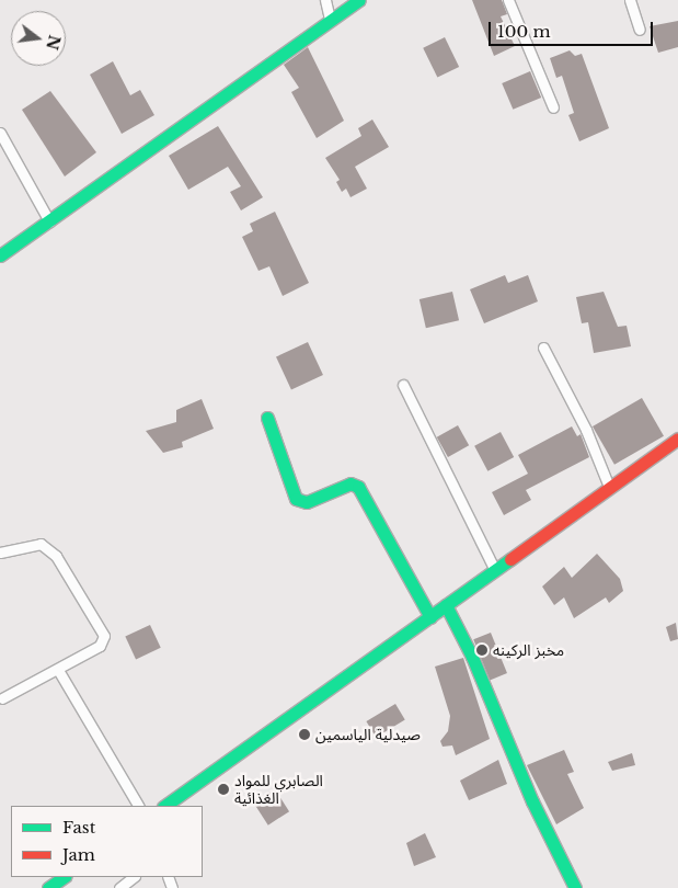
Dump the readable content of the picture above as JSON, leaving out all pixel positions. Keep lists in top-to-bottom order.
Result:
{
  "places": ["مخبز الركينه", "صيدلية الياسمين", "الصابري للمواد الغذائية"],
  "legend": ["Fast", "Jam"],
  "scale_bar": "100 m",
  "north": "right"
}
